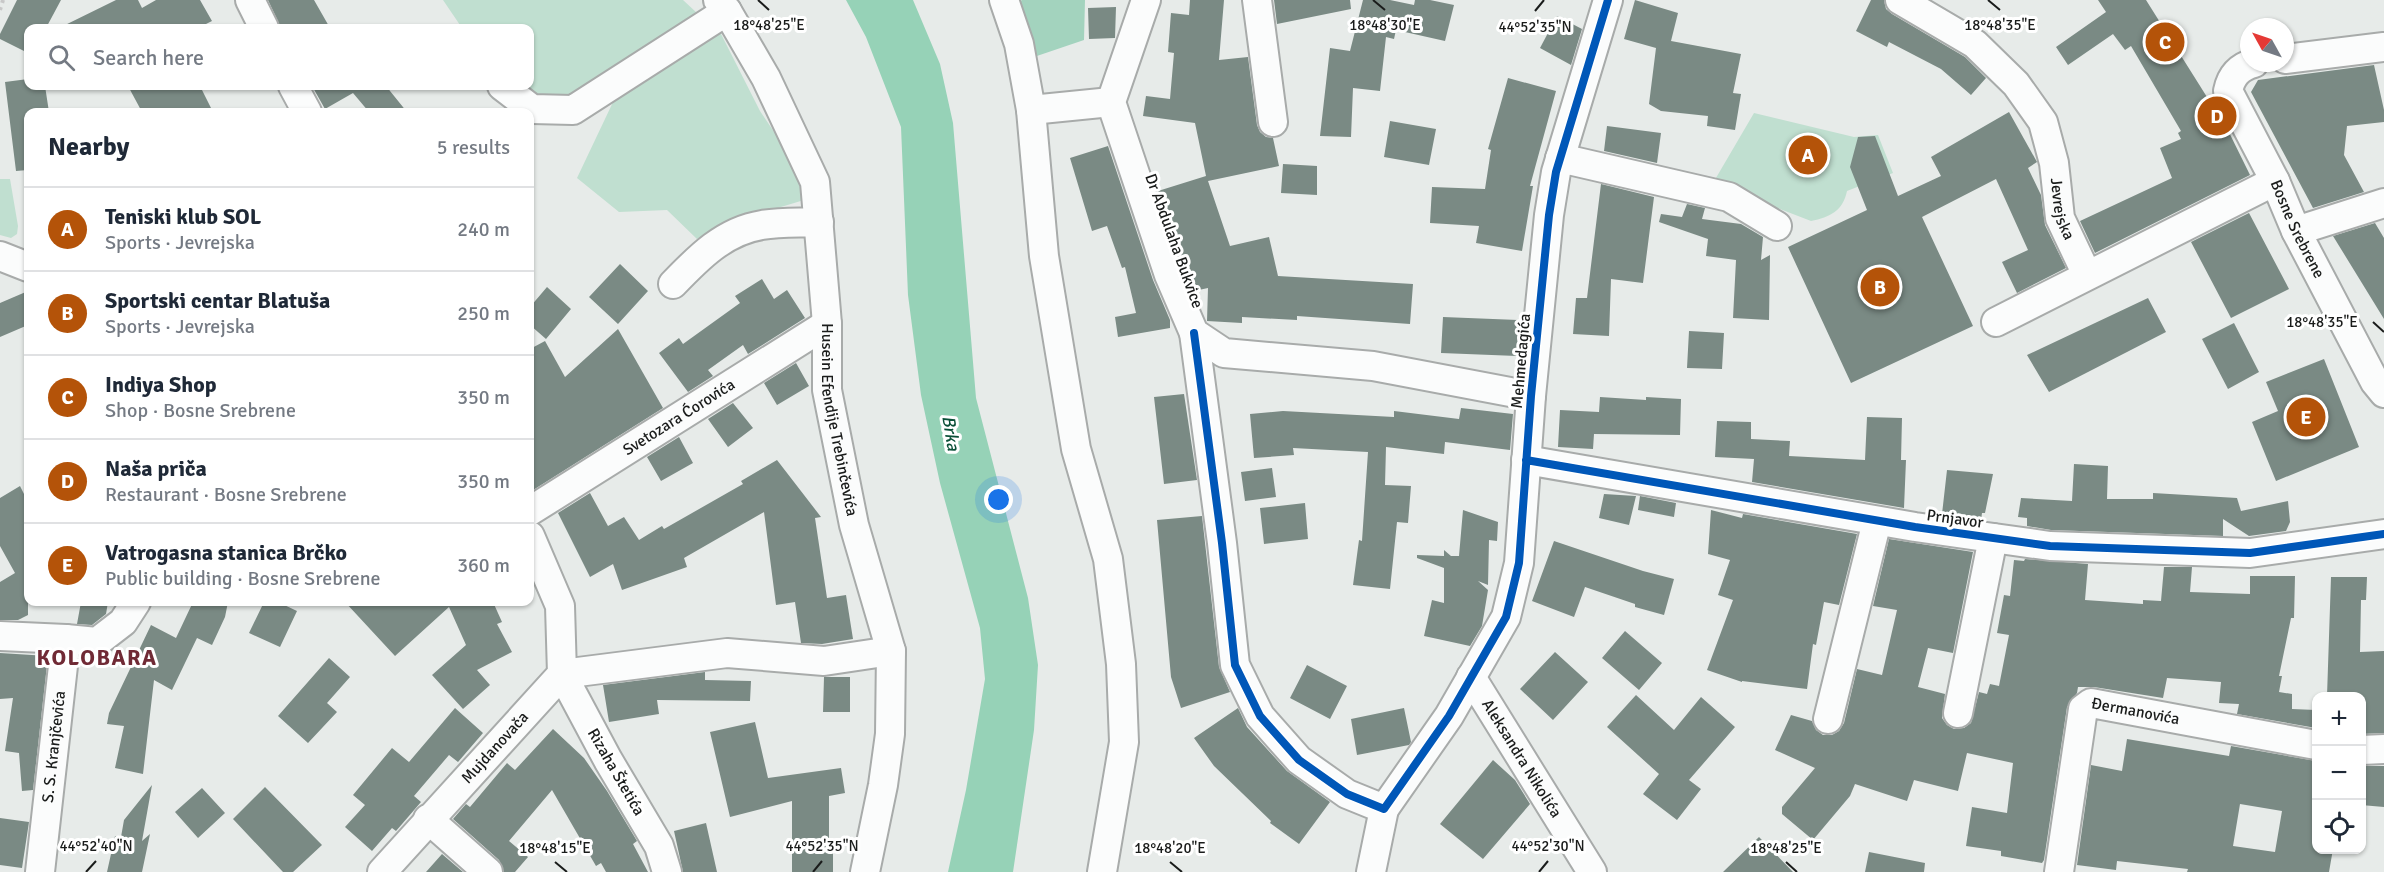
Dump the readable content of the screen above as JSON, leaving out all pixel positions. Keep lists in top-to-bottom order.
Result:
{
  "streets": {
    "street": [
      "Jevrejska",
      "Bosne Srebrene",
      "Dr Abdulaha Bukvice",
      "Mehmedagića",
      "Svetozara Ćorovića",
      "Husein Efendije Trebinčevića",
      "Prnjavor",
      "Đermanovića",
      "S. S. Kranjčevića",
      "Mujdanovača",
      "Aleksandra Nikolića",
      "Rizaha Štetića"
    ]
  },
  "crossings": [
    ["Dr Abdulaha Bukvice", "Mehmedagića"],
    ["Mehmedagića", "Prnjavor"],
    ["Mehmedagića", "Aleksandra Nikolića"],
    ["Svetozara Ćorovića", "Husein Efendije Trebinčevića"],
    ["Mujdanovača", "Rizaha Štetića"]
  ],
  "districts": ["KOLOBARA"],
  "water": ["Brka"],
  "north": "top left",
  "page": {
    "pins": [
      "C",
      "D",
      "A",
      "B",
      "E"
    ],
    "search": "Search here",
    "heading": ["Nearby", "5 results"],
    "list": [
      {
        "mark": "A",
        "name": "Teniski klub SOL",
        "note": "Sports · Jevrejska",
        "value": "240 m"
      },
      {
        "mark": "B",
        "name": "Sportski centar Blatuša",
        "note": "Sports · Jevrejska",
        "value": "250 m"
      },
      {
        "mark": "C",
        "name": "Indiya Shop",
        "note": "Shop · Bosne Srebrene",
        "value": "350 m"
      },
      {
        "mark": "D",
        "name": "Naša priča",
        "note": "Restaurant · Bosne Srebrene",
        "value": "350 m"
      },
      {
        "mark": "E",
        "name": "Vatrogasna stanica Brčko",
        "note": "Public building · Bosne Srebrene",
        "value": "360 m"
      }
    ],
    "map_buttons": ["+", "−"]
  },
  "coordinates": [
    "18°48'30\"E",
    "18°48'35\"E",
    "18°48'25\"E",
    "44°52'35\"N",
    "44°52'40\"N",
    "44°52'30\"N",
    "18°48'15\"E",
    "18°48'20\"E"
  ]
}
